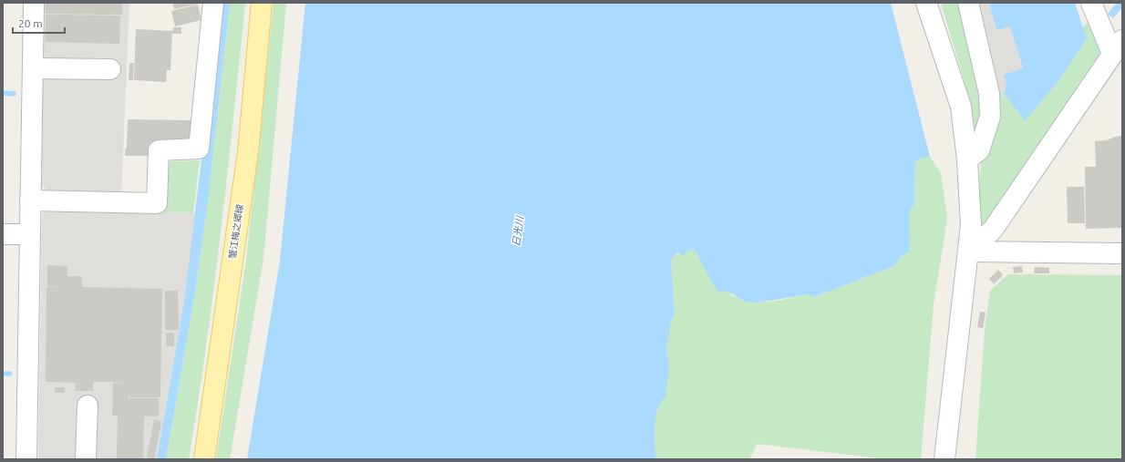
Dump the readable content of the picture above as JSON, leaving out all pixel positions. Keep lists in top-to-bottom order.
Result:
{
  "streets": {
    "main road": ["蟹江梅之郷線"]
  },
  "water": ["日光川"],
  "scale_bar": "20 m"
}
